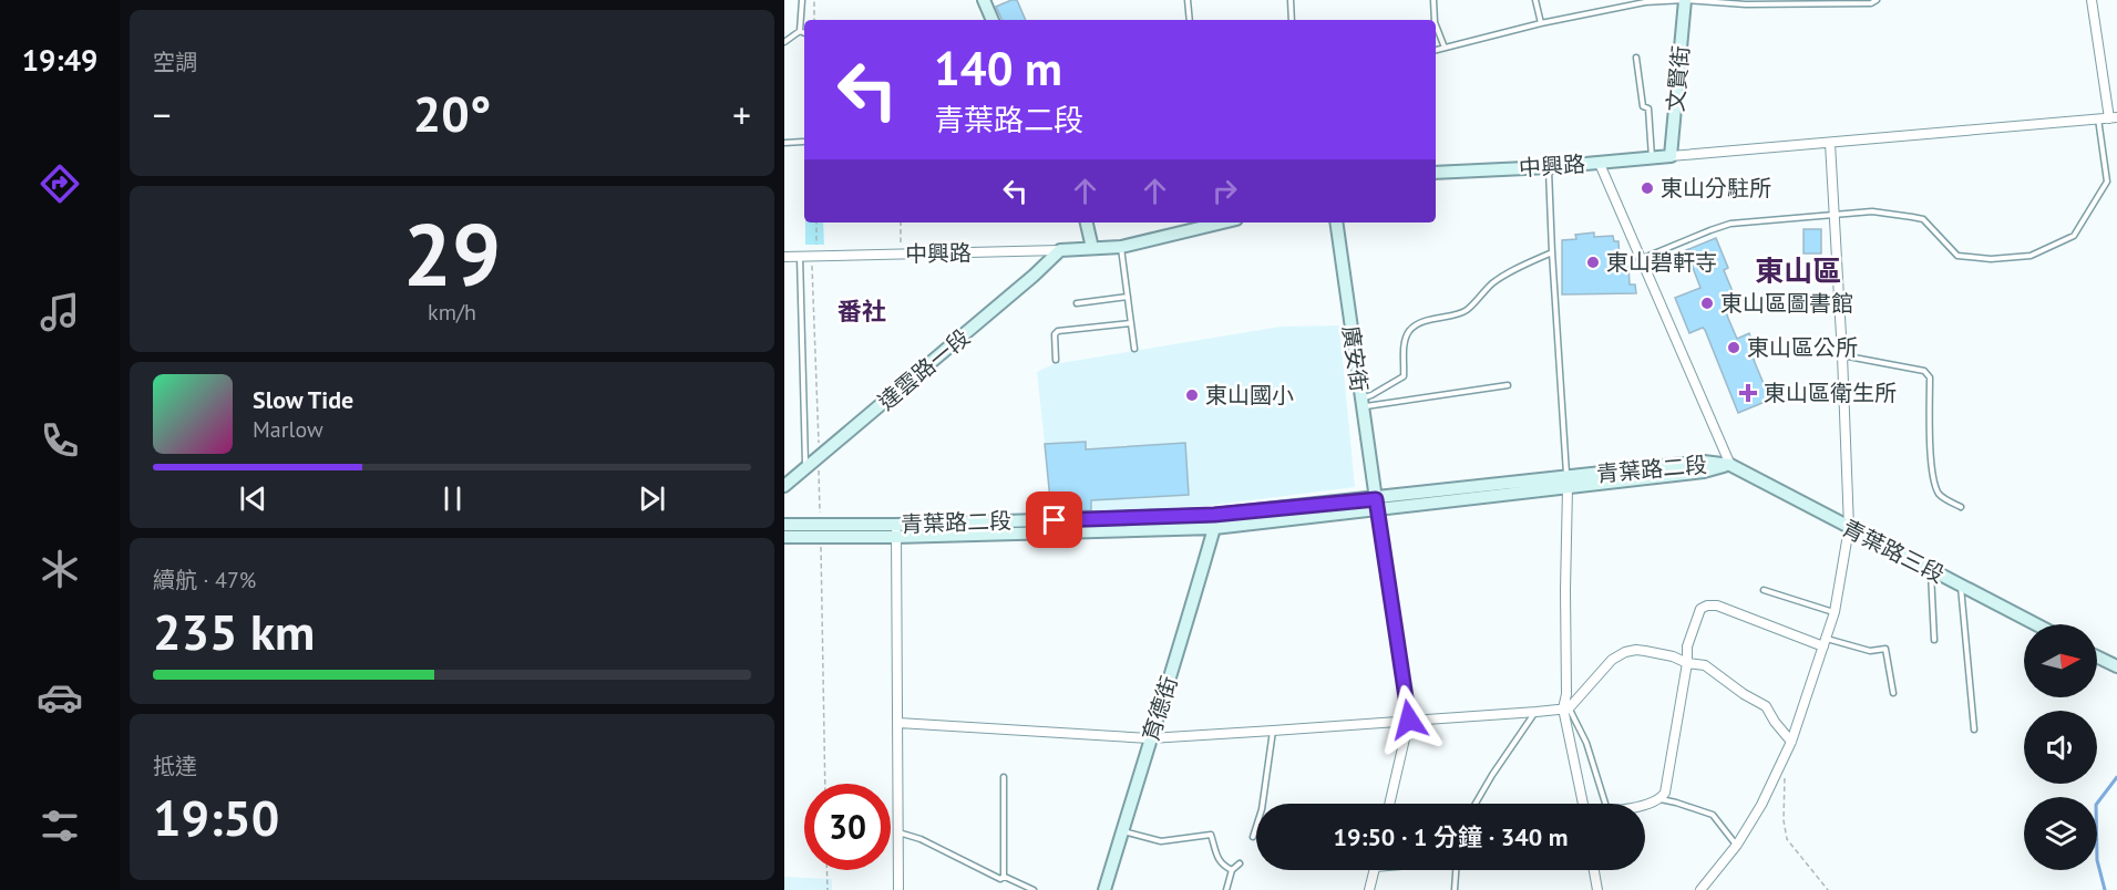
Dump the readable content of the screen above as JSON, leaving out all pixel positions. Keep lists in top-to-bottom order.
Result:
{
  "streets": {
    "main road": [
      "文賢街",
      "中興路",
      "廣安街",
      "達雲路一段",
      "青葉路二段",
      "青葉路三段",
      "育德街"
    ]
  },
  "crossings": [
    ["文賢街", "中興路"],
    ["中興路", "達雲路一段"],
    ["廣安街", "青葉路二段"],
    ["青葉路二段", "青葉路三段"],
    ["青葉路二段", "育德街"]
  ],
  "districts": ["東山區", "番社"],
  "places": {
    "other": [
      "東山分駐所",
      "東山碧軒寺",
      "東山區圖書館",
      "東山區公所",
      "東山國小"
    ],
    "health": ["東山區衛生所"]
  },
  "north": "right",
  "page": {
    "tabs": "19:49",
    "tile": [
      "空調",
      ["29", "km/h"],
      ["續航 · 47%", "235 km"],
      ["抵達", "19:50"]
    ],
    "turn": ["140 m", "青葉路二段"],
    "heat": ["−", "20°", "+"],
    "song": ["Slow Tide", "Marlow"],
    "limit": "30",
    "trip": "19:50 · 1 分鐘 · 340 m"
  }
}
